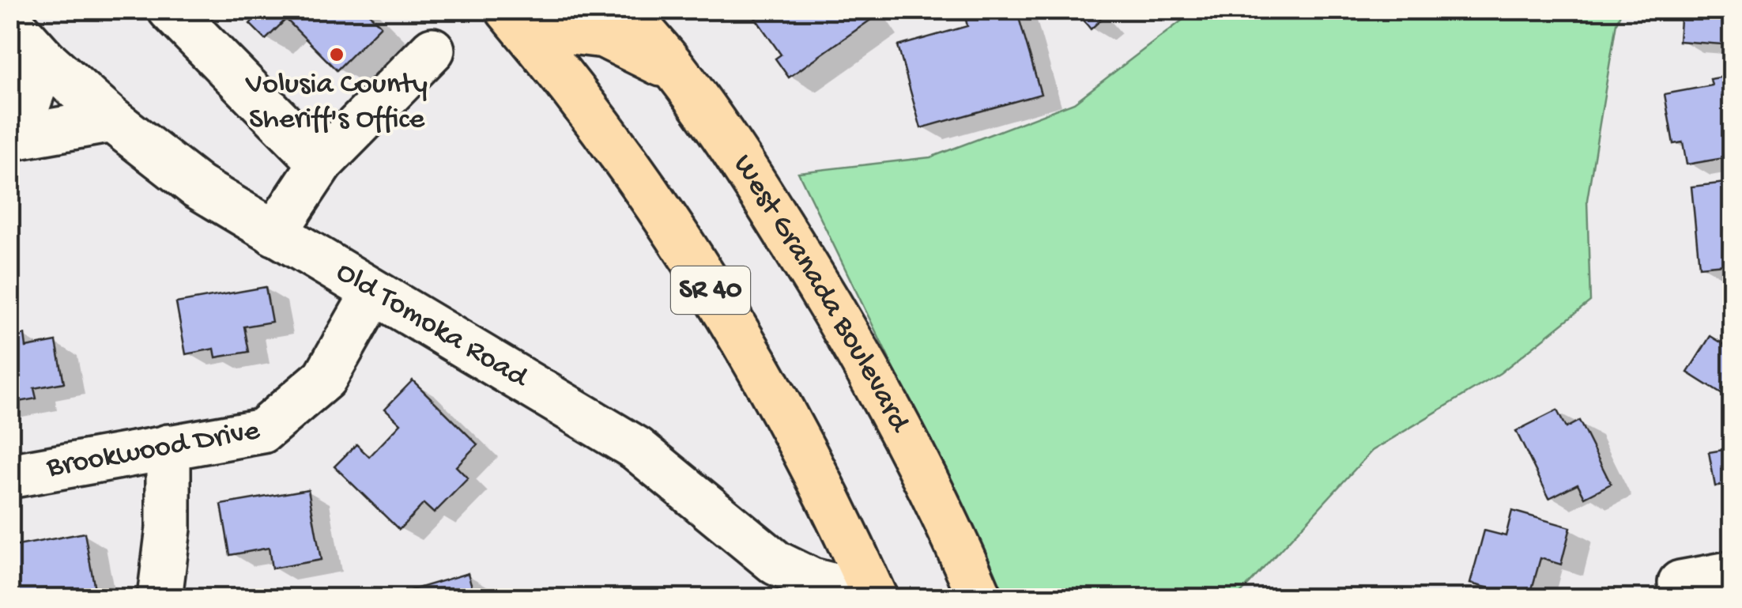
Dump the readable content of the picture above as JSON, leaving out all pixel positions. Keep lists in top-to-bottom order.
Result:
{
  "streets": {
    "main road": ["SR 40", "West Granada Boulevard"],
    "street": ["Old Tomoka Road", "Brookwood Drive"]
  },
  "crossings": [
    ["SR 40", "Old Tomoka Road"],
    ["Old Tomoka Road", "Brookwood Drive"]
  ],
  "places": ["Volusia County Sheriff's Office"]
}
